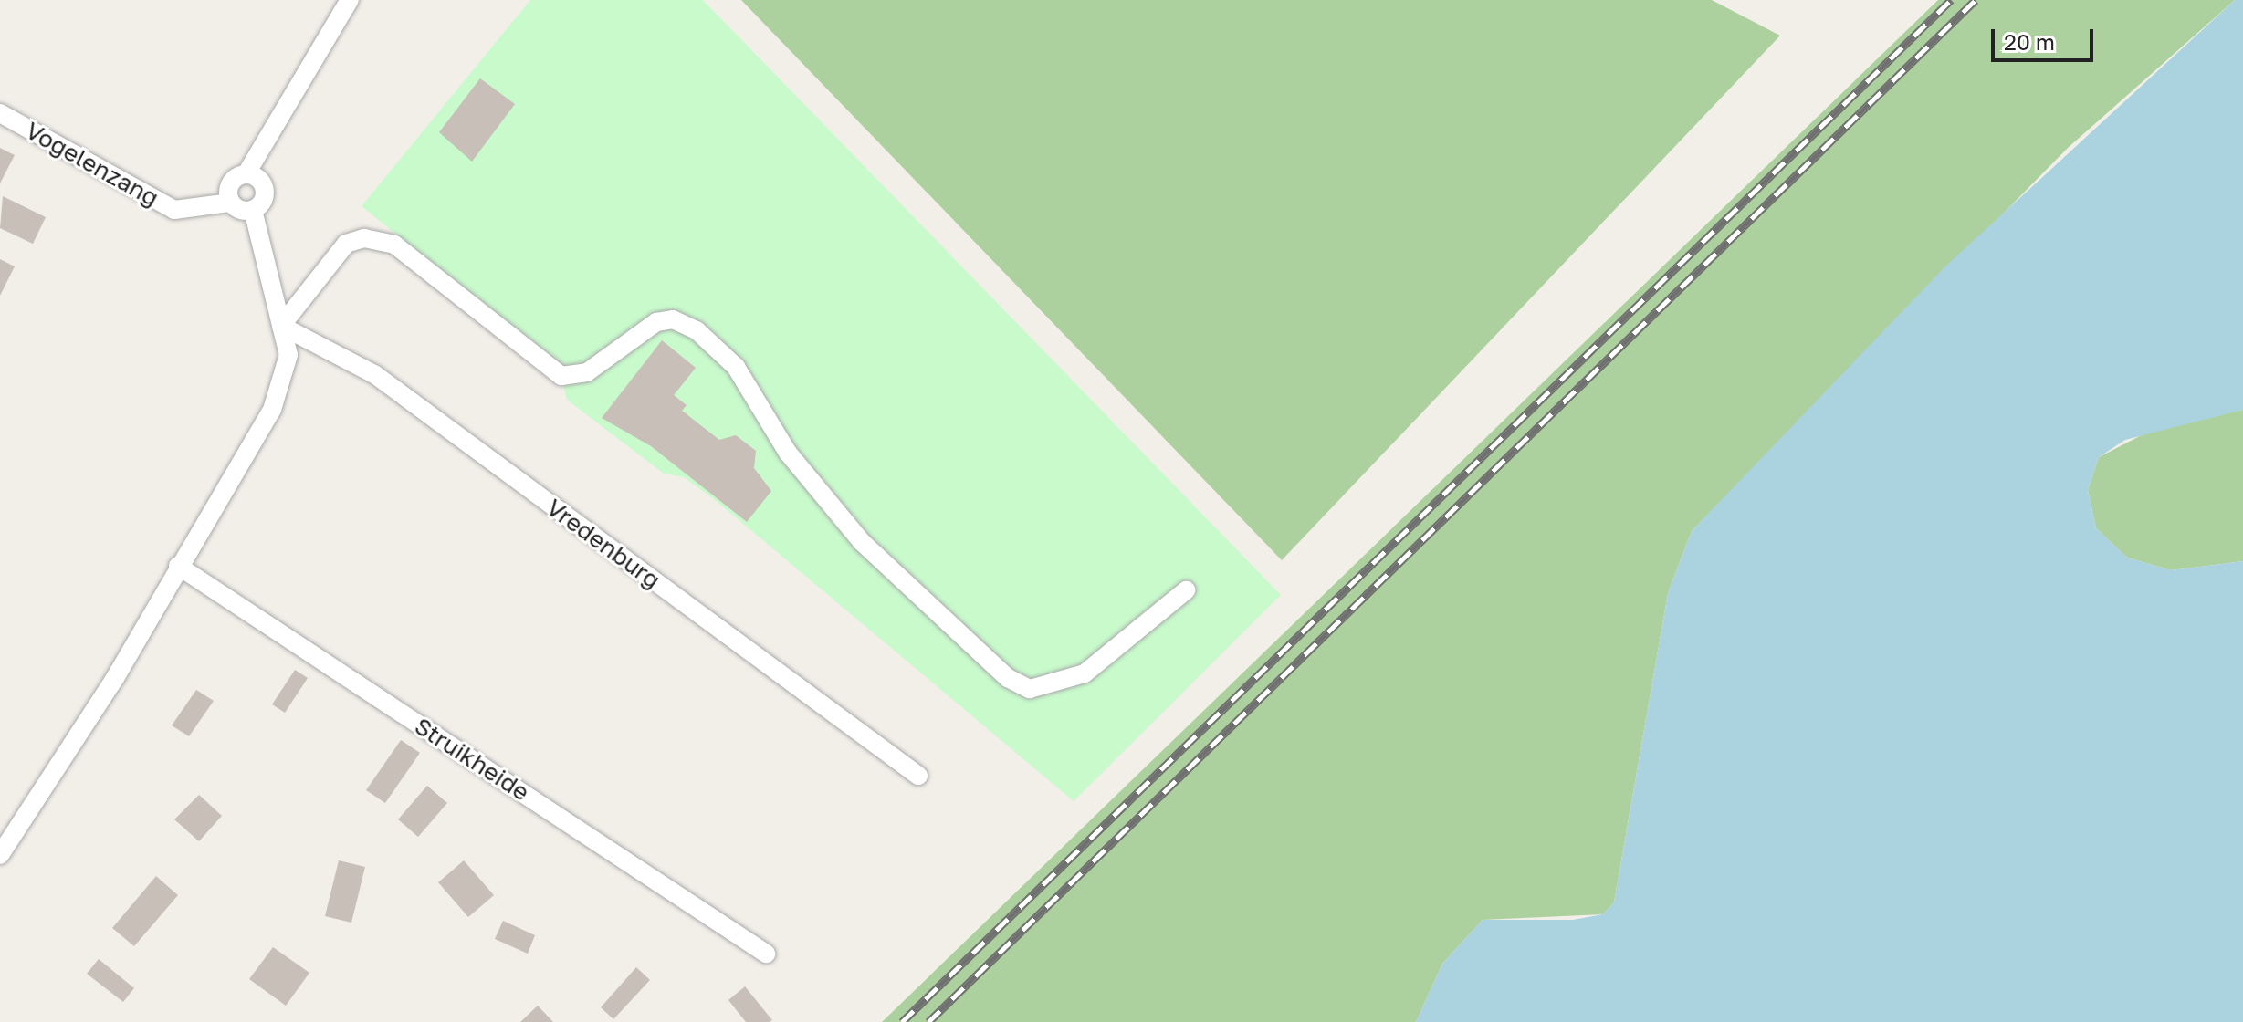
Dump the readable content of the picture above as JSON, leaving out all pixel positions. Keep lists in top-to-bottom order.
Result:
{
  "streets": {
    "lane": ["Vogelenzang", "Vredenburg", "Struikheide"]
  },
  "scale_bar": "20 m"
}
